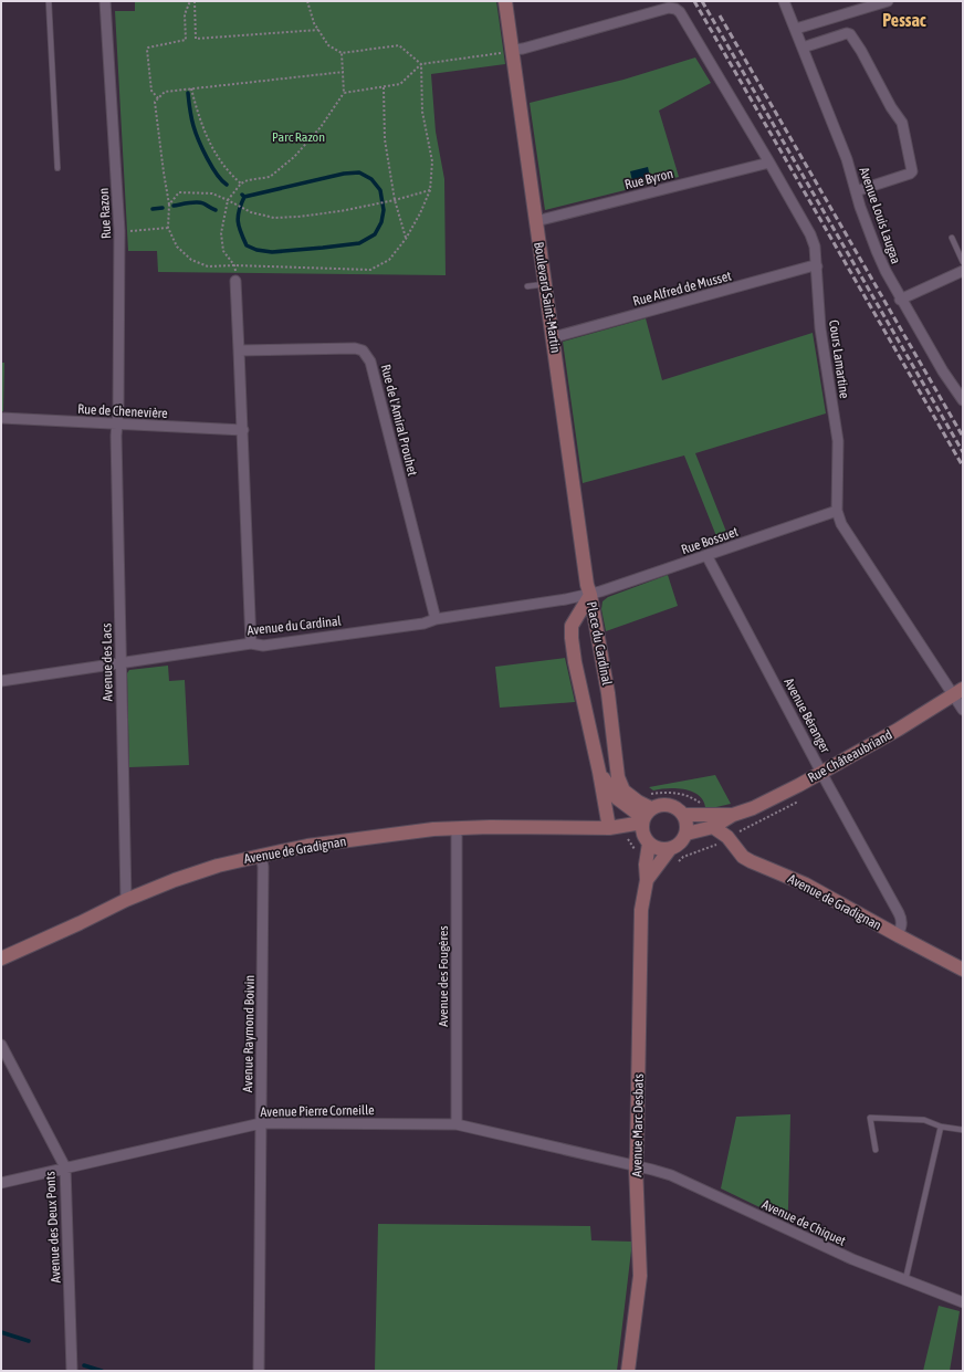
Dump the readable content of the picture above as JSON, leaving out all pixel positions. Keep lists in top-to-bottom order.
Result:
{
  "streets": {
    "street": [
      "Rue Byron",
      "Rue Razon",
      "Avenue Louis Laugaa",
      "Rue Alfred de Musset",
      "Boulevard Saint-Martin",
      "Cours Lamartine",
      "Rue de Chenevière",
      "Rue de l'Amiral Prouhet",
      "Rue Bossuet",
      "Avenue du Cardinal",
      "Place du Cardinal",
      "Avenue des Lacs",
      "Avenue Béranger",
      "Rue Châteaubriand",
      "Avenue de Gradignan",
      "Avenue des Fougères",
      "Avenue Raymond Boivin",
      "Avenue Pierre Corneille",
      "Avenue Marc Desbats",
      "Avenue de Chiquet",
      "Avenue des Deux Ponts"
    ]
  },
  "crossings": [
    ["Rue Byron", "Boulevard Saint-Martin"],
    ["Rue Byron", "Cours Lamartine"],
    ["Rue Razon", "Rue de Chenevière"],
    ["Rue Razon", "Avenue des Lacs"],
    ["Rue Alfred de Musset", "Boulevard Saint-Martin"],
    ["Rue Alfred de Musset", "Cours Lamartine"],
    ["Boulevard Saint-Martin", "Cours Lamartine"],
    ["Boulevard Saint-Martin", "Rue Bossuet"],
    ["Boulevard Saint-Martin", "Avenue du Cardinal"],
    ["Boulevard Saint-Martin", "Place du Cardinal"],
    ["Cours Lamartine", "Rue Bossuet"],
    ["Cours Lamartine", "Rue Châteaubriand"],
    ["Rue de Chenevière", "Avenue des Lacs"],
    ["Rue de l'Amiral Prouhet", "Avenue du Cardinal"],
    ["Rue Bossuet", "Avenue du Cardinal"],
    ["Rue Bossuet", "Place du Cardinal"],
    ["Rue Bossuet", "Avenue Béranger"],
    ["Avenue du Cardinal", "Place du Cardinal"],
    ["Avenue du Cardinal", "Avenue des Lacs"],
    ["Place du Cardinal", "Rue Châteaubriand"],
    ["Place du Cardinal", "Avenue de Gradignan"],
    ["Place du Cardinal", "Avenue Marc Desbats"],
    ["Avenue des Lacs", "Avenue de Gradignan"],
    ["Avenue Béranger", "Rue Châteaubriand"],
    ["Avenue Béranger", "Avenue de Gradignan"],
    ["Rue Châteaubriand", "Avenue de Gradignan"],
    ["Rue Châteaubriand", "Avenue Marc Desbats"],
    ["Avenue de Gradignan", "Avenue des Fougères"],
    ["Avenue de Gradignan", "Avenue Raymond Boivin"],
    ["Avenue de Gradignan", "Avenue Marc Desbats"],
    ["Avenue des Fougères", "Avenue Pierre Corneille"],
    ["Avenue Raymond Boivin", "Avenue Pierre Corneille"],
    ["Avenue Pierre Corneille", "Avenue Marc Desbats"],
    ["Avenue Pierre Corneille", "Avenue de Chiquet"],
    ["Avenue Pierre Corneille", "Avenue des Deux Ponts"],
    ["Avenue Marc Desbats", "Avenue de Chiquet"]
  ],
  "districts": ["Pessac"],
  "parks": ["Parc Razon"]
}
